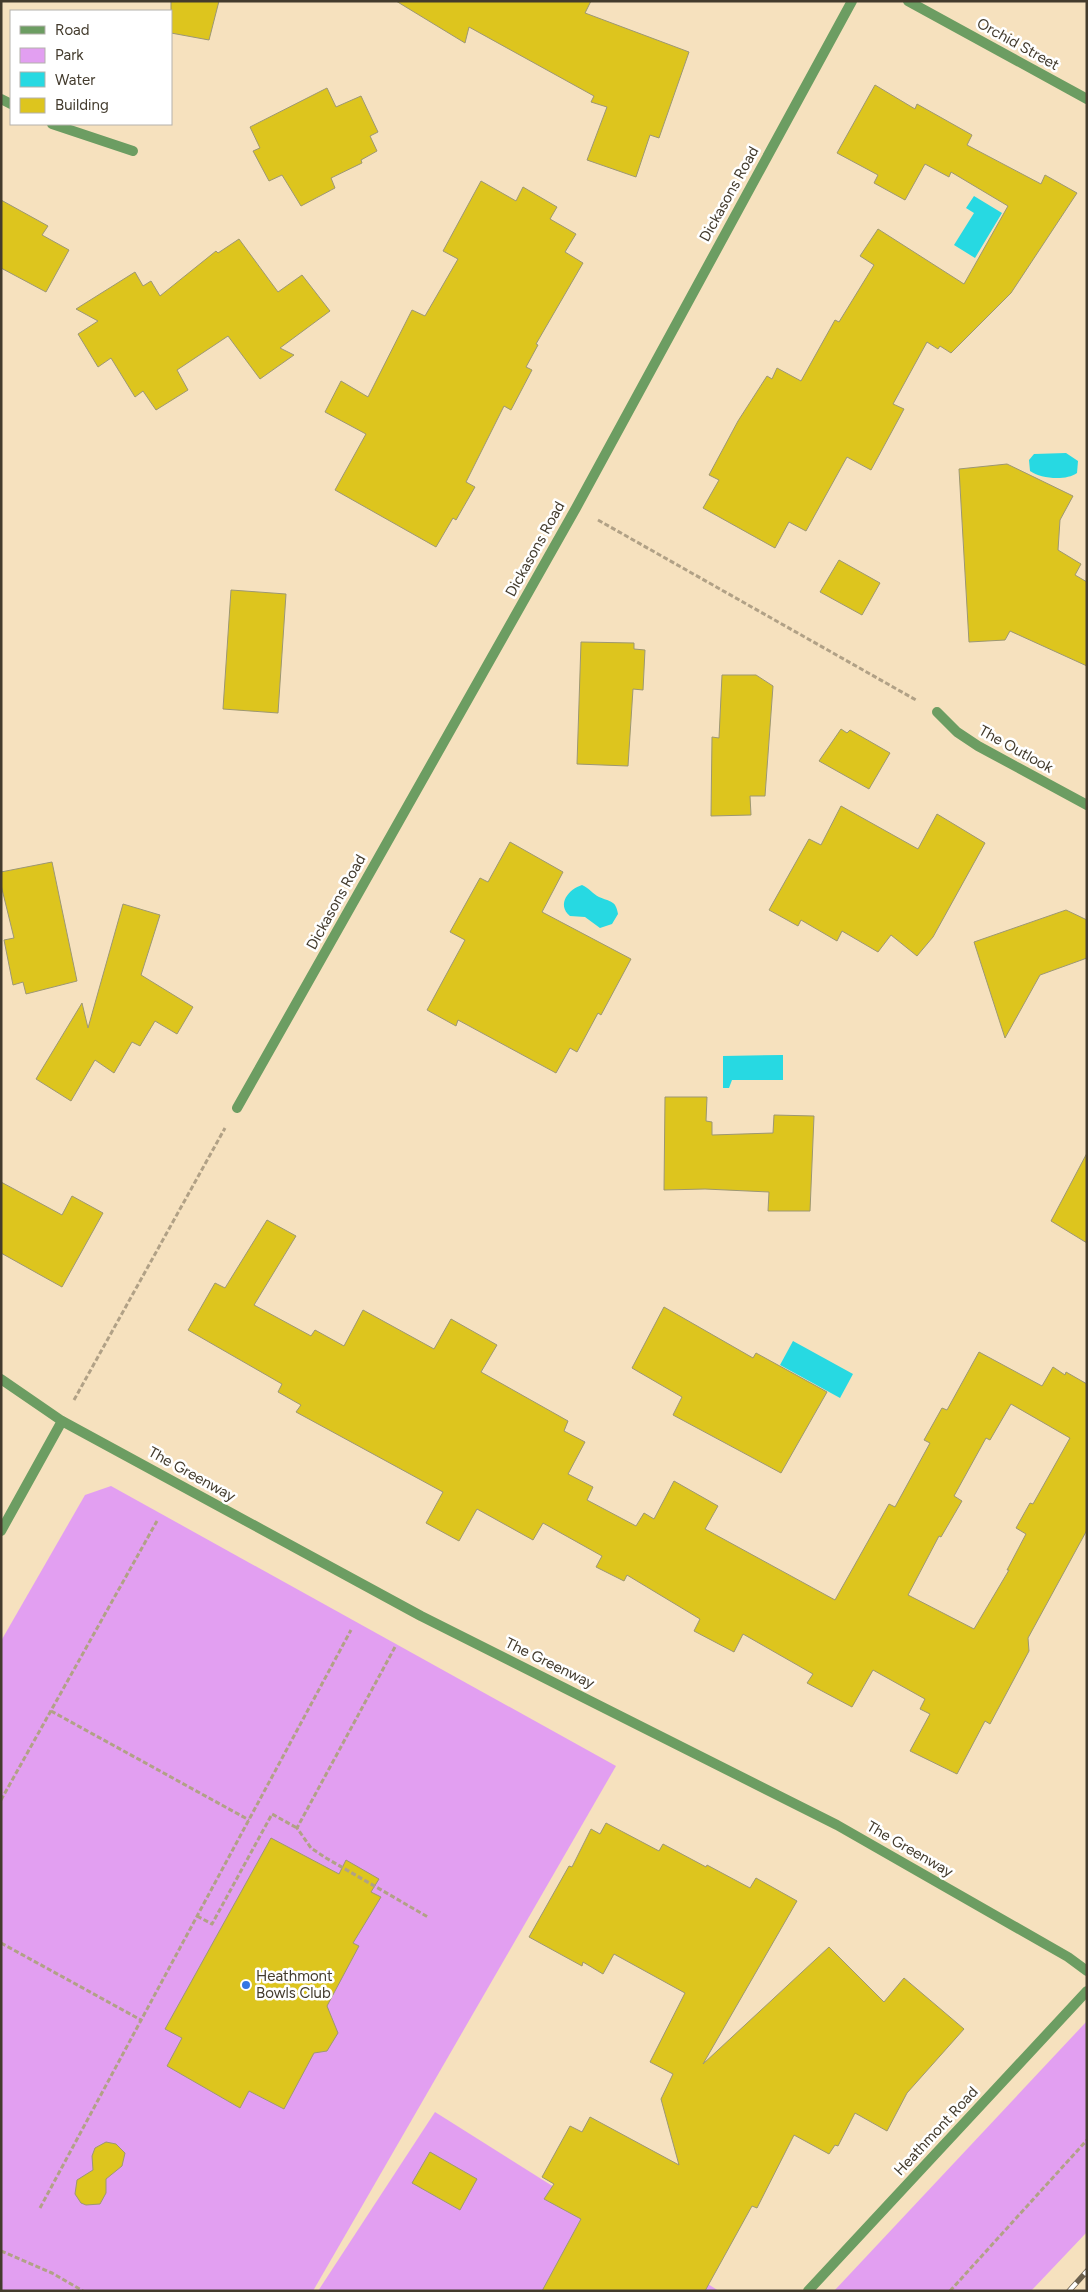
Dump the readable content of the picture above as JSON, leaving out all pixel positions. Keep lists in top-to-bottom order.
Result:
{
  "streets": {
    "street": [
      "Orchid Street",
      "Dickasons Road",
      "The Outlook",
      "The Greenway",
      "Heathmont Road"
    ]
  },
  "places": ["Heathmont Bowls Club"],
  "legend": [
    "Road",
    "Park",
    "Water",
    "Building"
  ]
}
